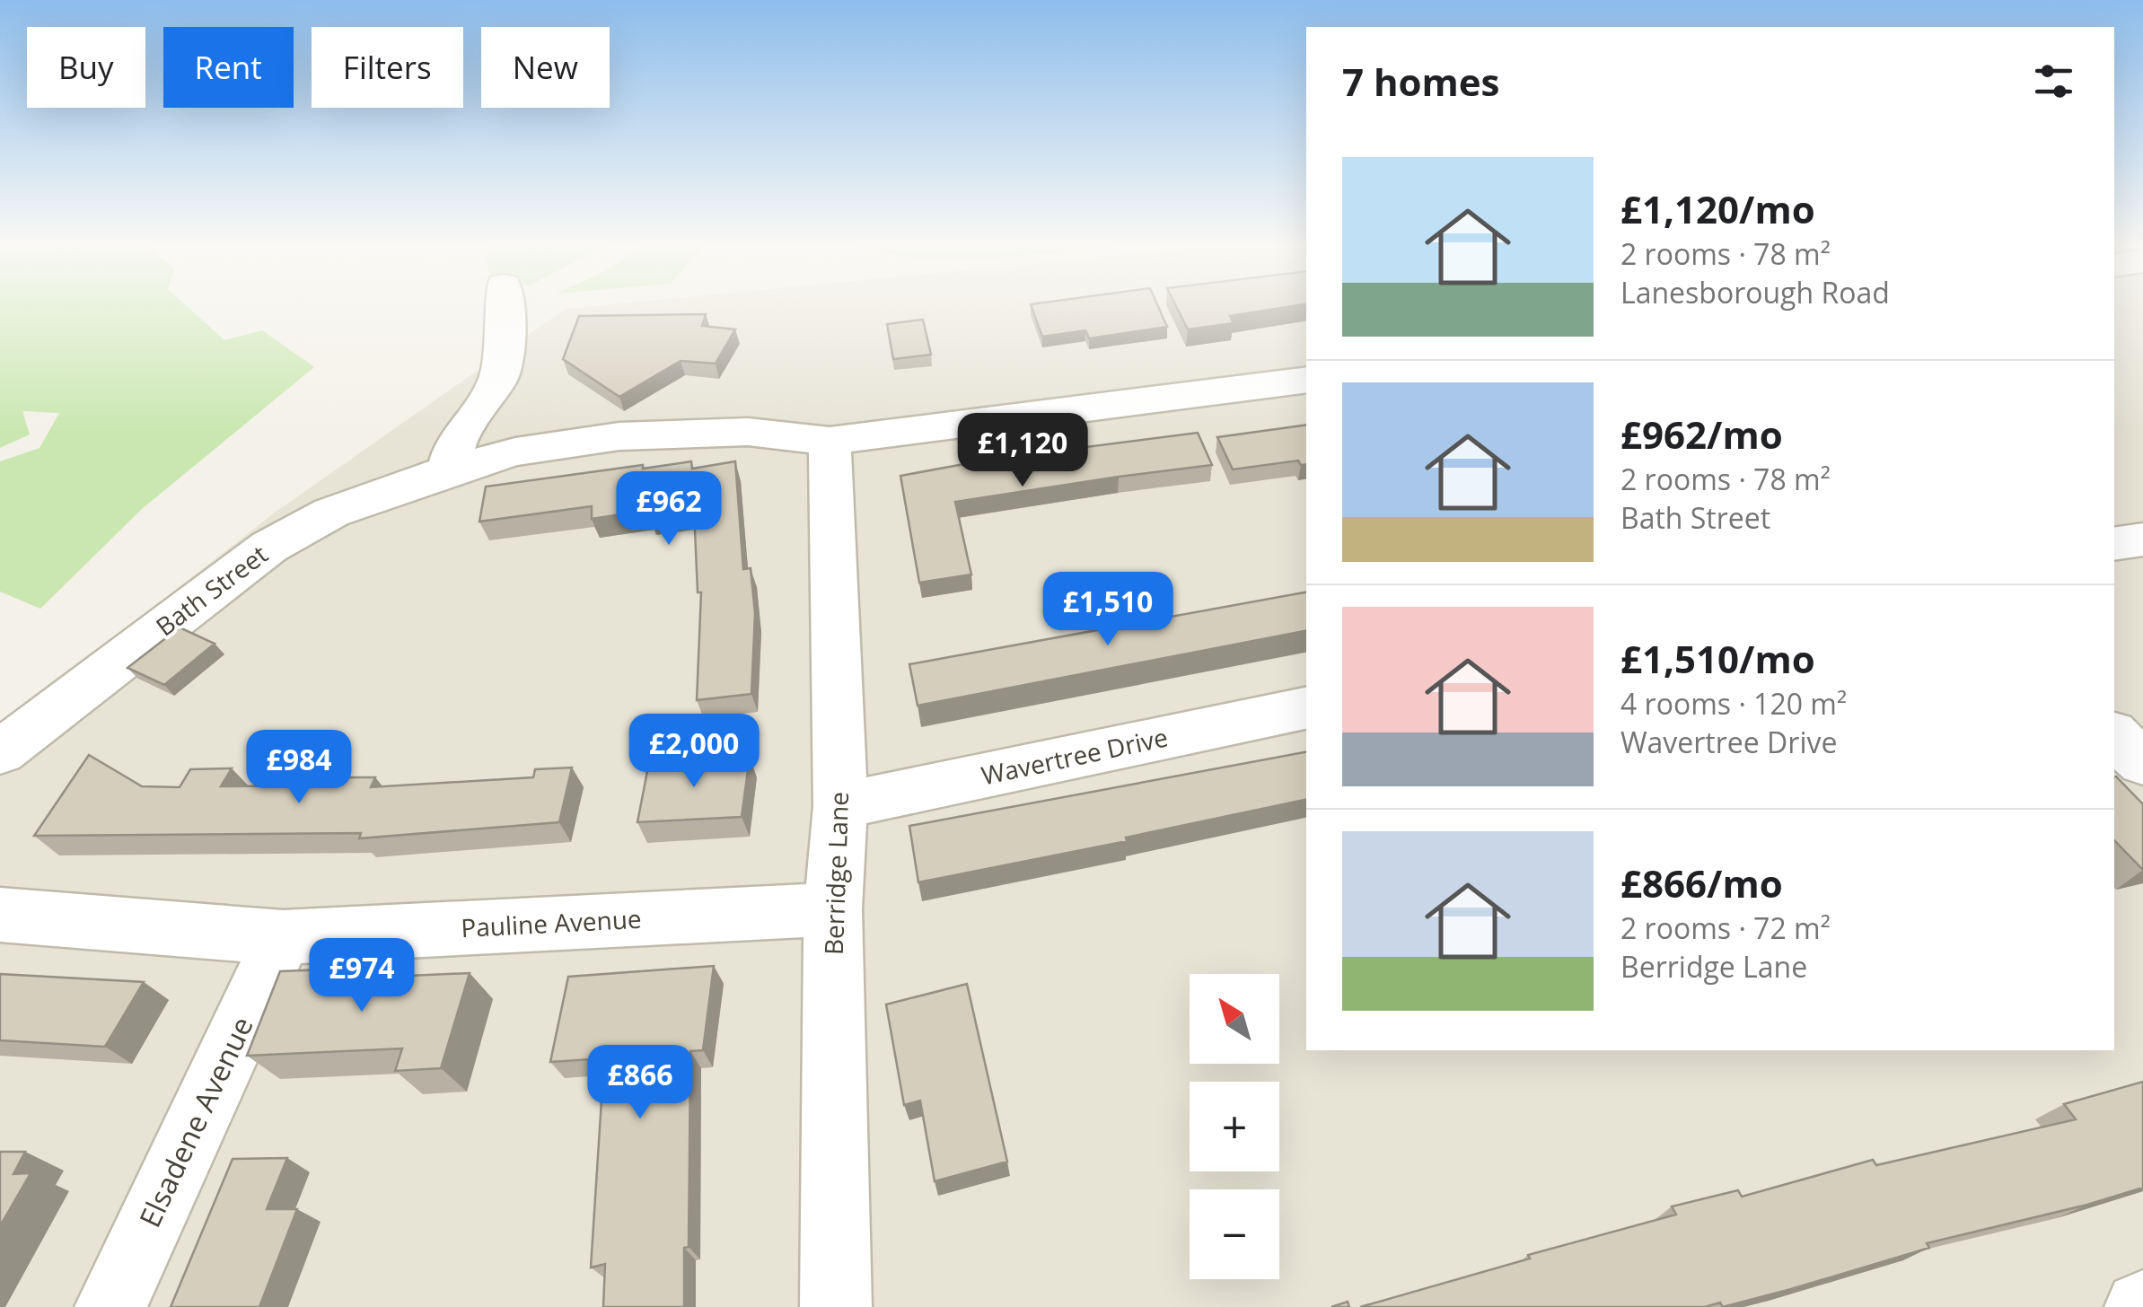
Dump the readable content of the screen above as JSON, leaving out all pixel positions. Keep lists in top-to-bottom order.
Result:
{
  "streets": {
    "street": [
      "Bath Street",
      "Wavertree Drive",
      "Berridge Lane",
      "Pauline Avenue",
      "Elsadene Avenue"
    ]
  },
  "crossings": [
    ["Bath Street", "Berridge Lane"],
    ["Wavertree Drive", "Berridge Lane"],
    ["Berridge Lane", "Pauline Avenue"],
    ["Pauline Avenue", "Elsadene Avenue"]
  ],
  "north": "top left",
  "page": {
    "chip": [
      "Buy",
      "Rent",
      "Filters",
      "New"
    ],
    "heading": "7 homes",
    "list": [
      {
        "name": "£1,120/mo",
        "note": "2 rooms · 78 m² · Lanesborough Road"
      },
      {
        "name": "£962/mo",
        "note": "2 rooms · 78 m² · Bath Street"
      },
      {
        "name": "£1,510/mo",
        "note": "4 rooms · 120 m² · Wavertree Drive"
      },
      {
        "name": "£866/mo",
        "note": "2 rooms · 72 m² · Berridge Lane"
      }
    ],
    "price": [
      "£1,120",
      "£962",
      "£1,510",
      "£2,000",
      "£984",
      "£974",
      "£866"
    ],
    "map_buttons": ["+", "−"]
  }
}
